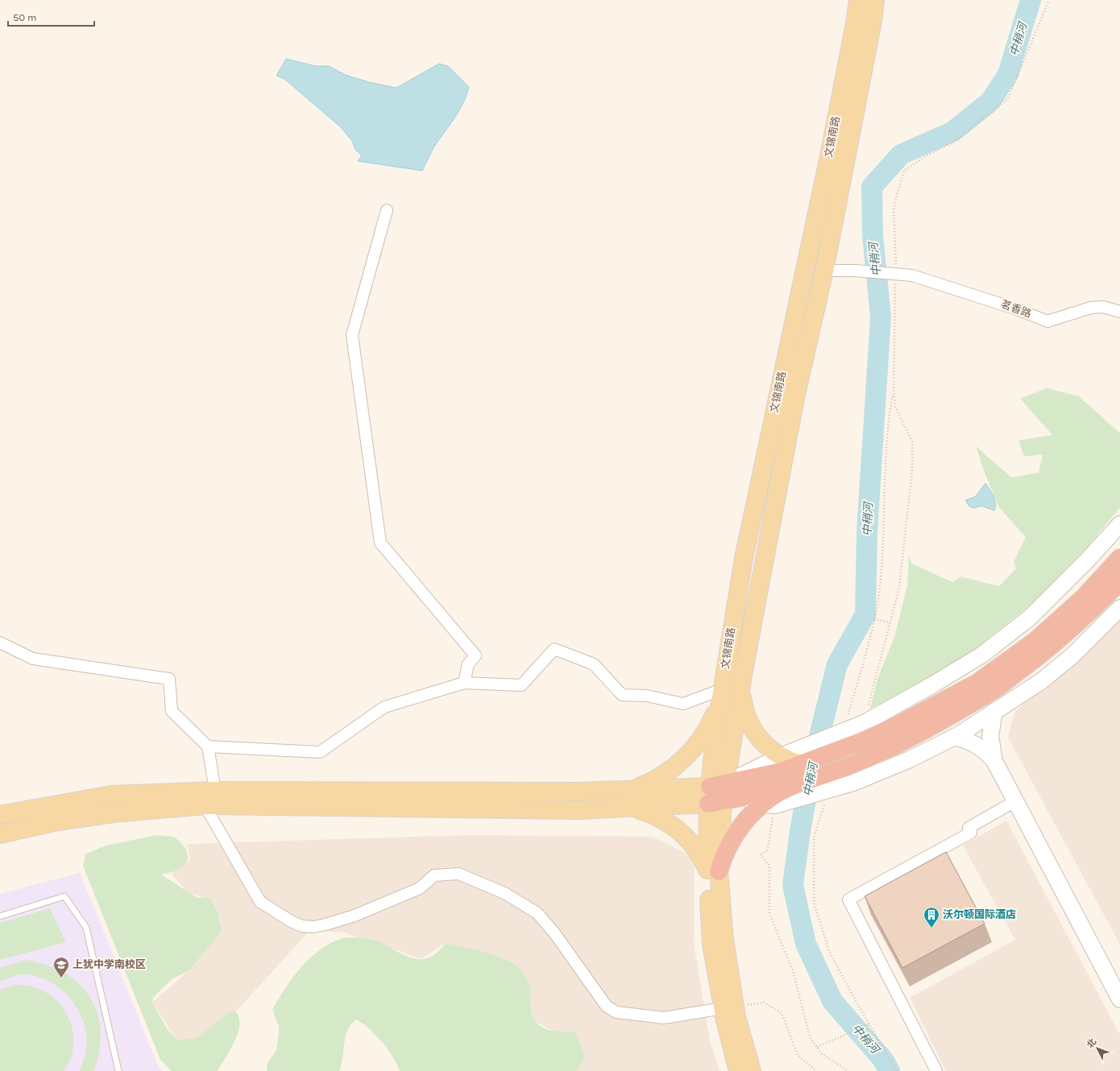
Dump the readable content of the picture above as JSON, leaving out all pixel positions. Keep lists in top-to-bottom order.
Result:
{
  "streets": {
    "main road": ["文锦南路"],
    "street": ["茗香路"]
  },
  "crossings": [
    ["文锦南路", "茗香路"]
  ],
  "water": ["中稍河"],
  "places": {
    "building": ["沃尔顿国际酒店"],
    "school or university": ["上犹中学南校区"]
  },
  "scale_bar": "50 m",
  "north": "top left"
}
